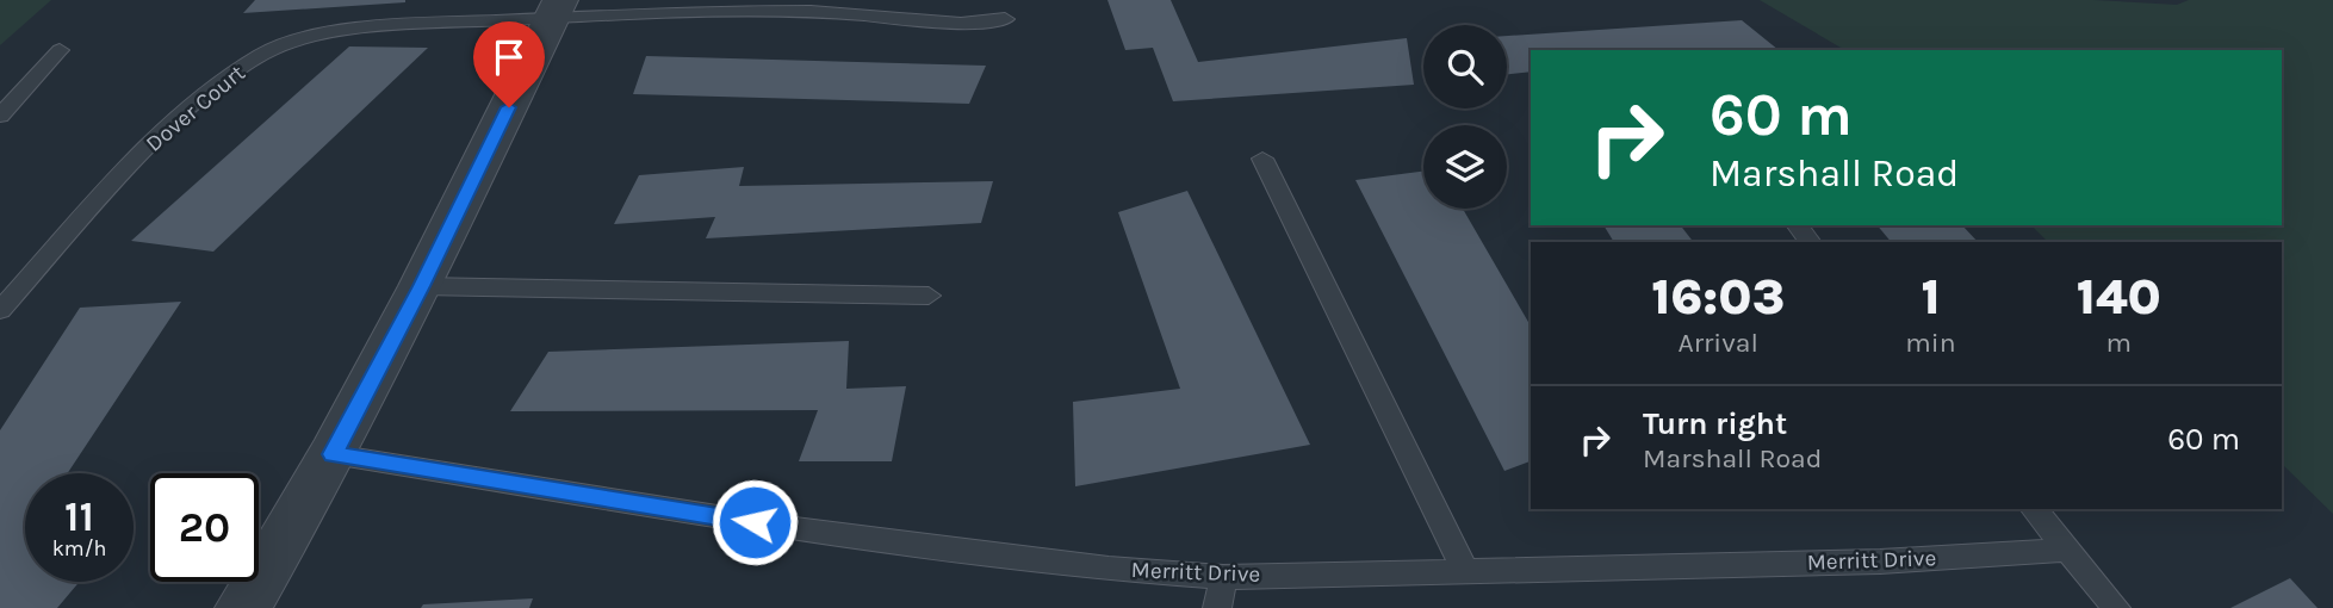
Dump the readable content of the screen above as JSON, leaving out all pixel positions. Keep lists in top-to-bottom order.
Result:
{
  "streets": {
    "lane": ["Dover Court", "Merritt Drive"]
  },
  "page": {
    "turn": ["60 m", "Marshall Road"],
    "eta": [
      "16:03",
      "Arrival",
      "1",
      "min",
      "140",
      "m"
    ],
    "list": [
      {
        "name": "Turn right",
        "note": "Marshall Road",
        "value": "60 m"
      }
    ],
    "speed": "11 km/h",
    "limit": "20"
  }
}
